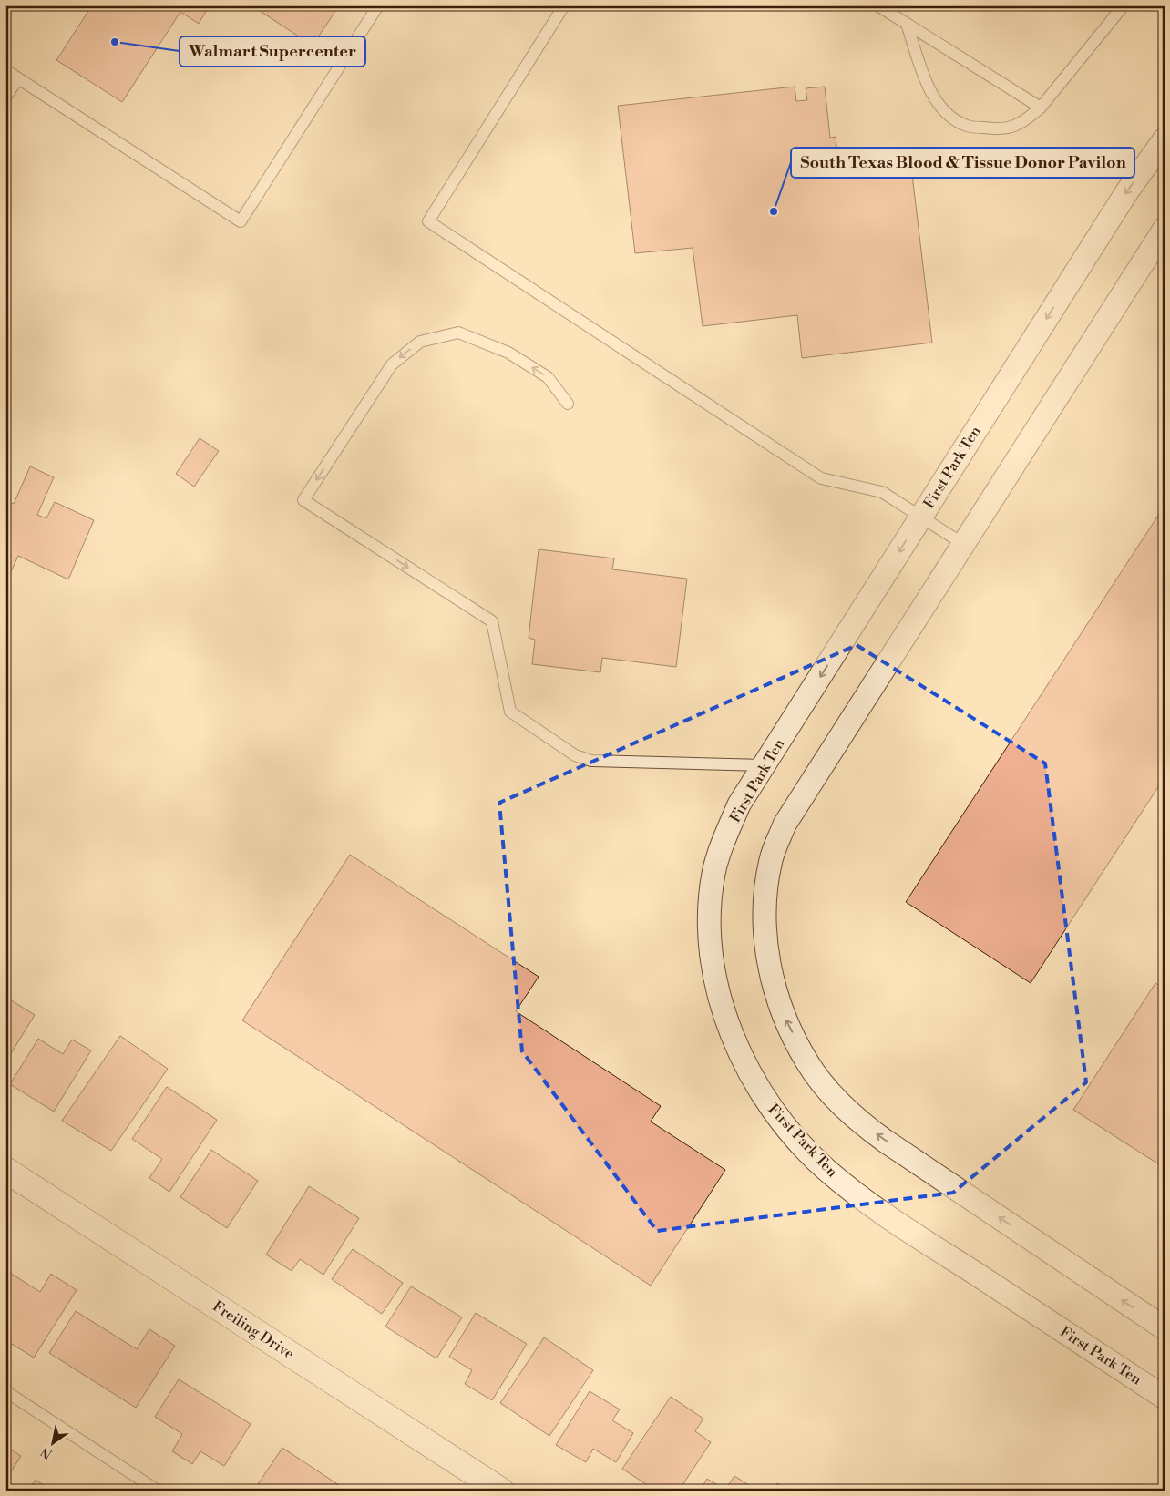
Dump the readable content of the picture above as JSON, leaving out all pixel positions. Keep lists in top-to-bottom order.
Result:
{
  "streets": {
    "street": ["First Park Ten", "Freiling Drive"]
  },
  "places": ["Walmart Supercenter", "South Texas Blood & Tissue Donor Pavilon"],
  "north": "bottom left"
}
